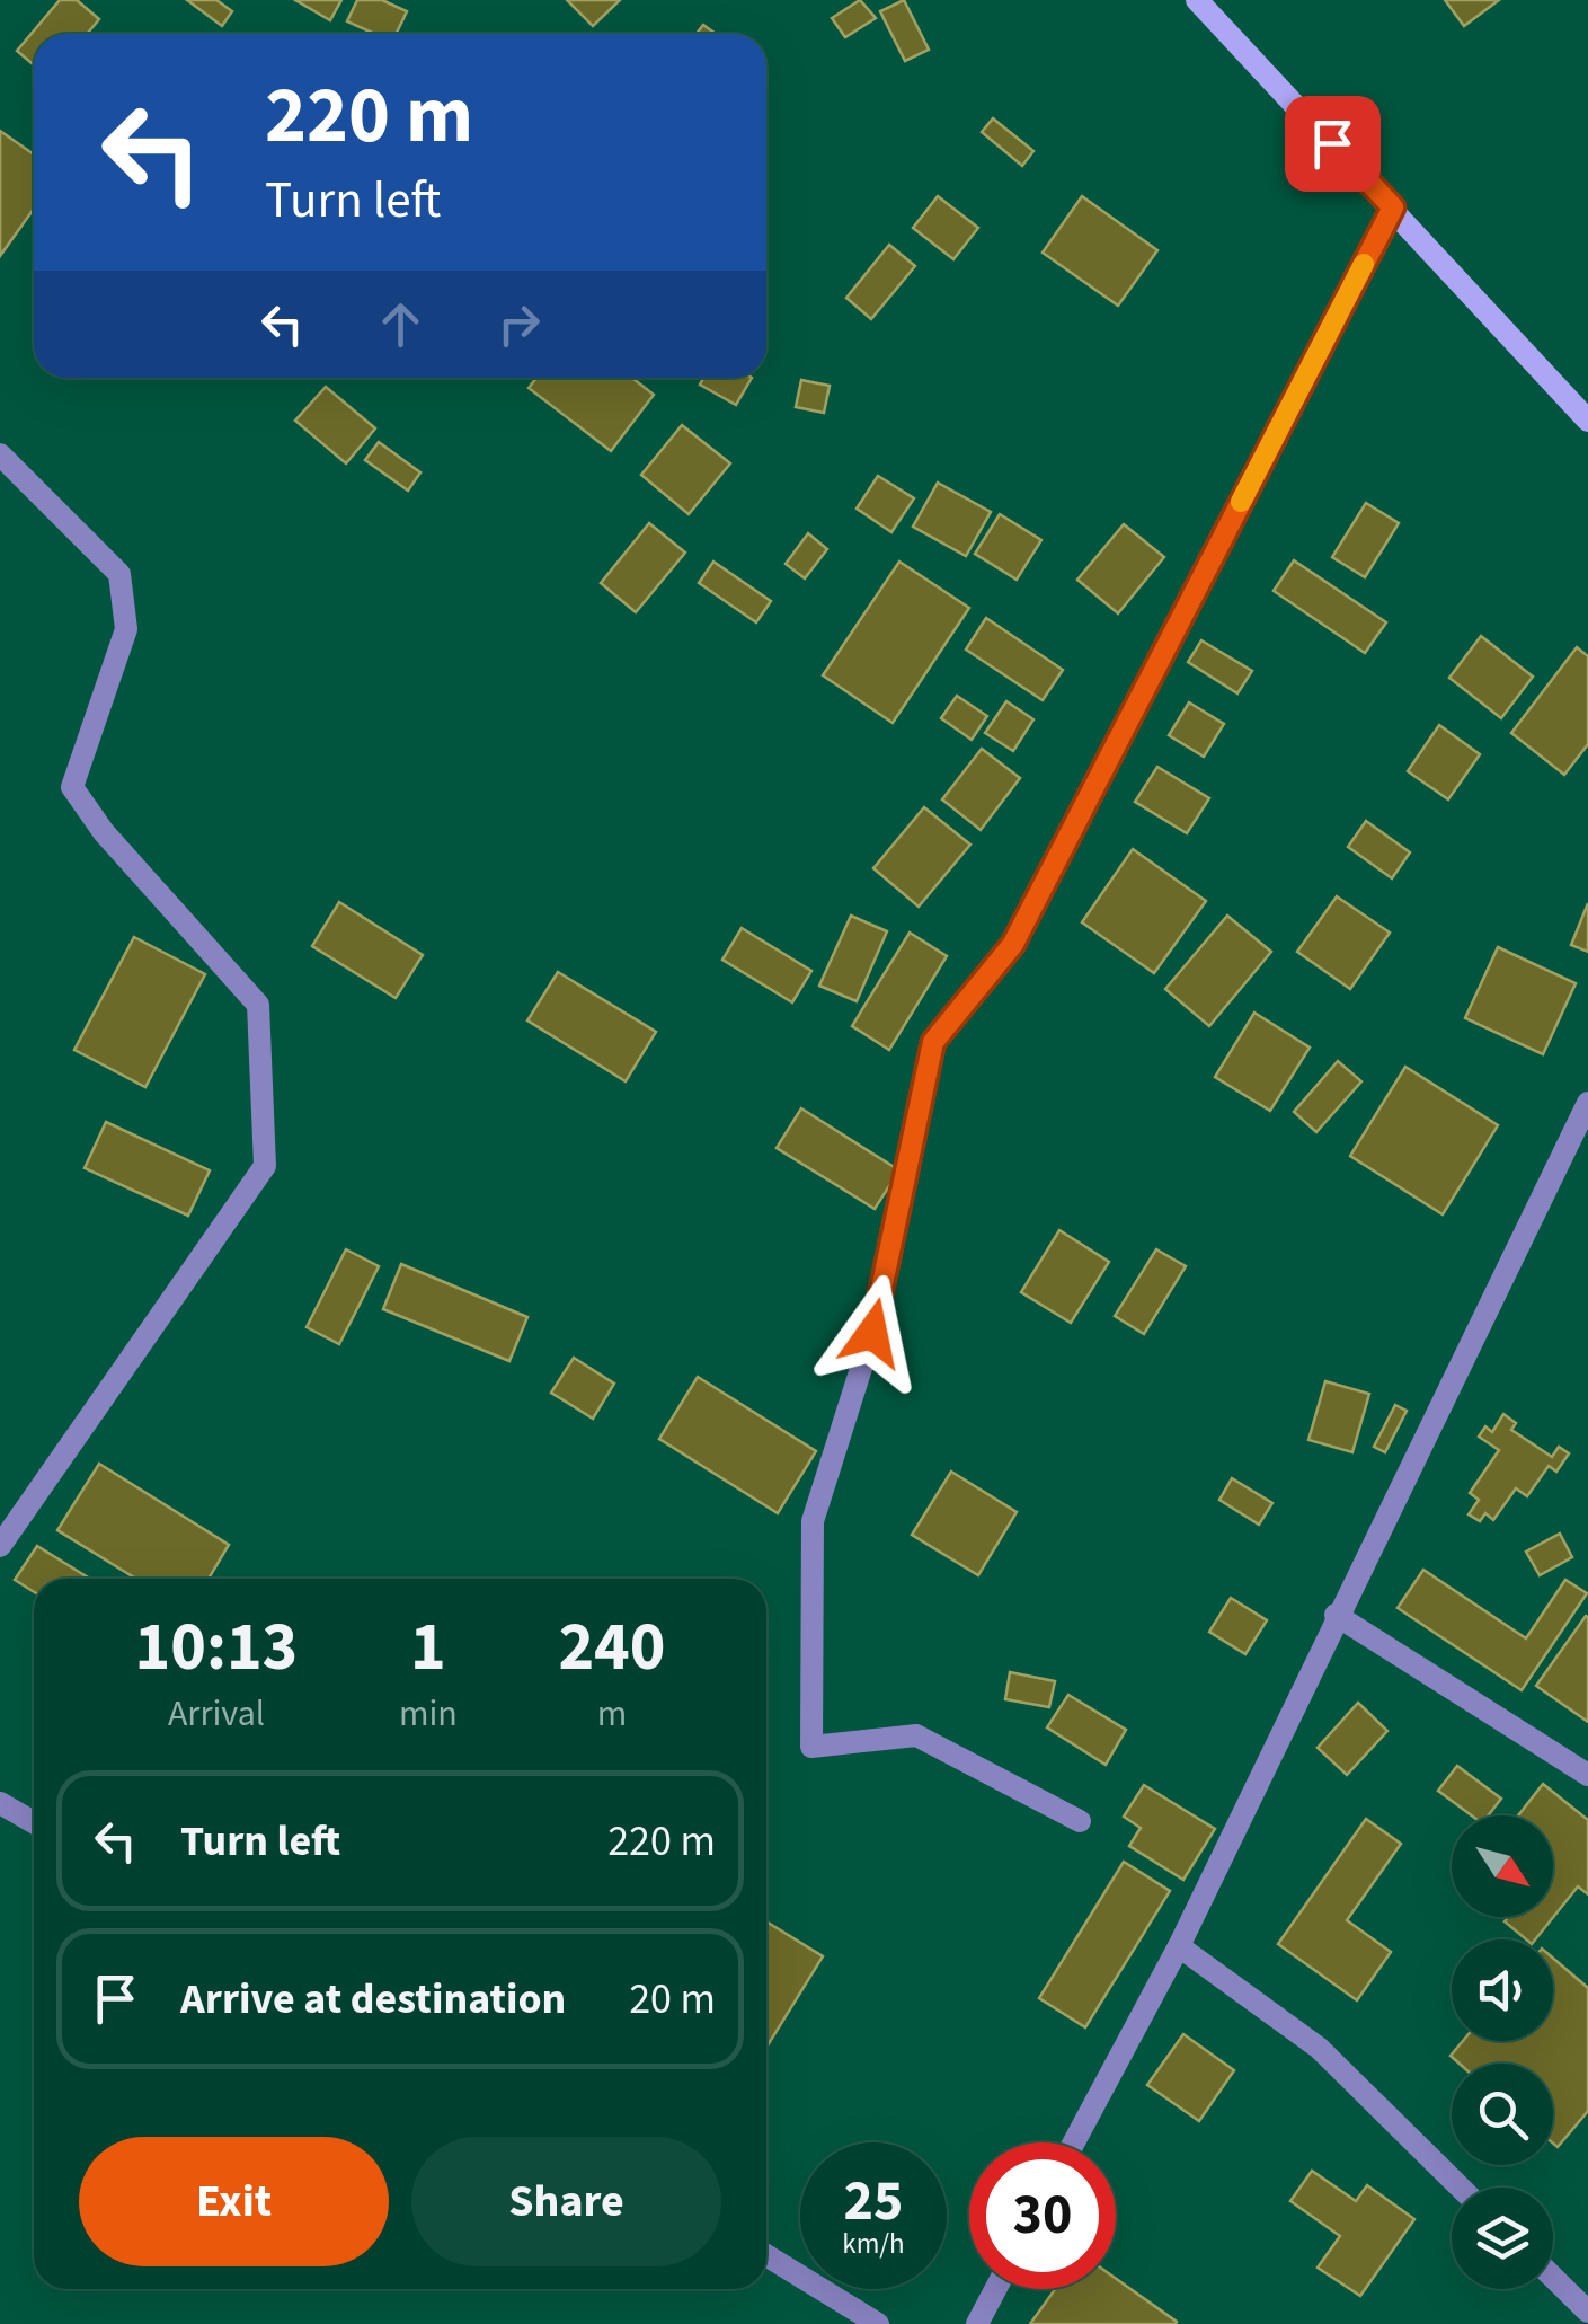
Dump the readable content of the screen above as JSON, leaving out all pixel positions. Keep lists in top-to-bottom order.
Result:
{
  "north": "bottom right",
  "page": {
    "turn": ["220 m", "Turn left"],
    "eta": [
      "10:13",
      "Arrival",
      "1",
      "min",
      "240",
      "m"
    ],
    "list": [
      {
        "name": "Turn left",
        "value": "220 m"
      },
      {
        "name": "Arrive at destination",
        "value": "20 m"
      }
    ],
    "buttons": ["Exit", "Share"],
    "speed": "25 km/h",
    "limit": "30"
  }
}
